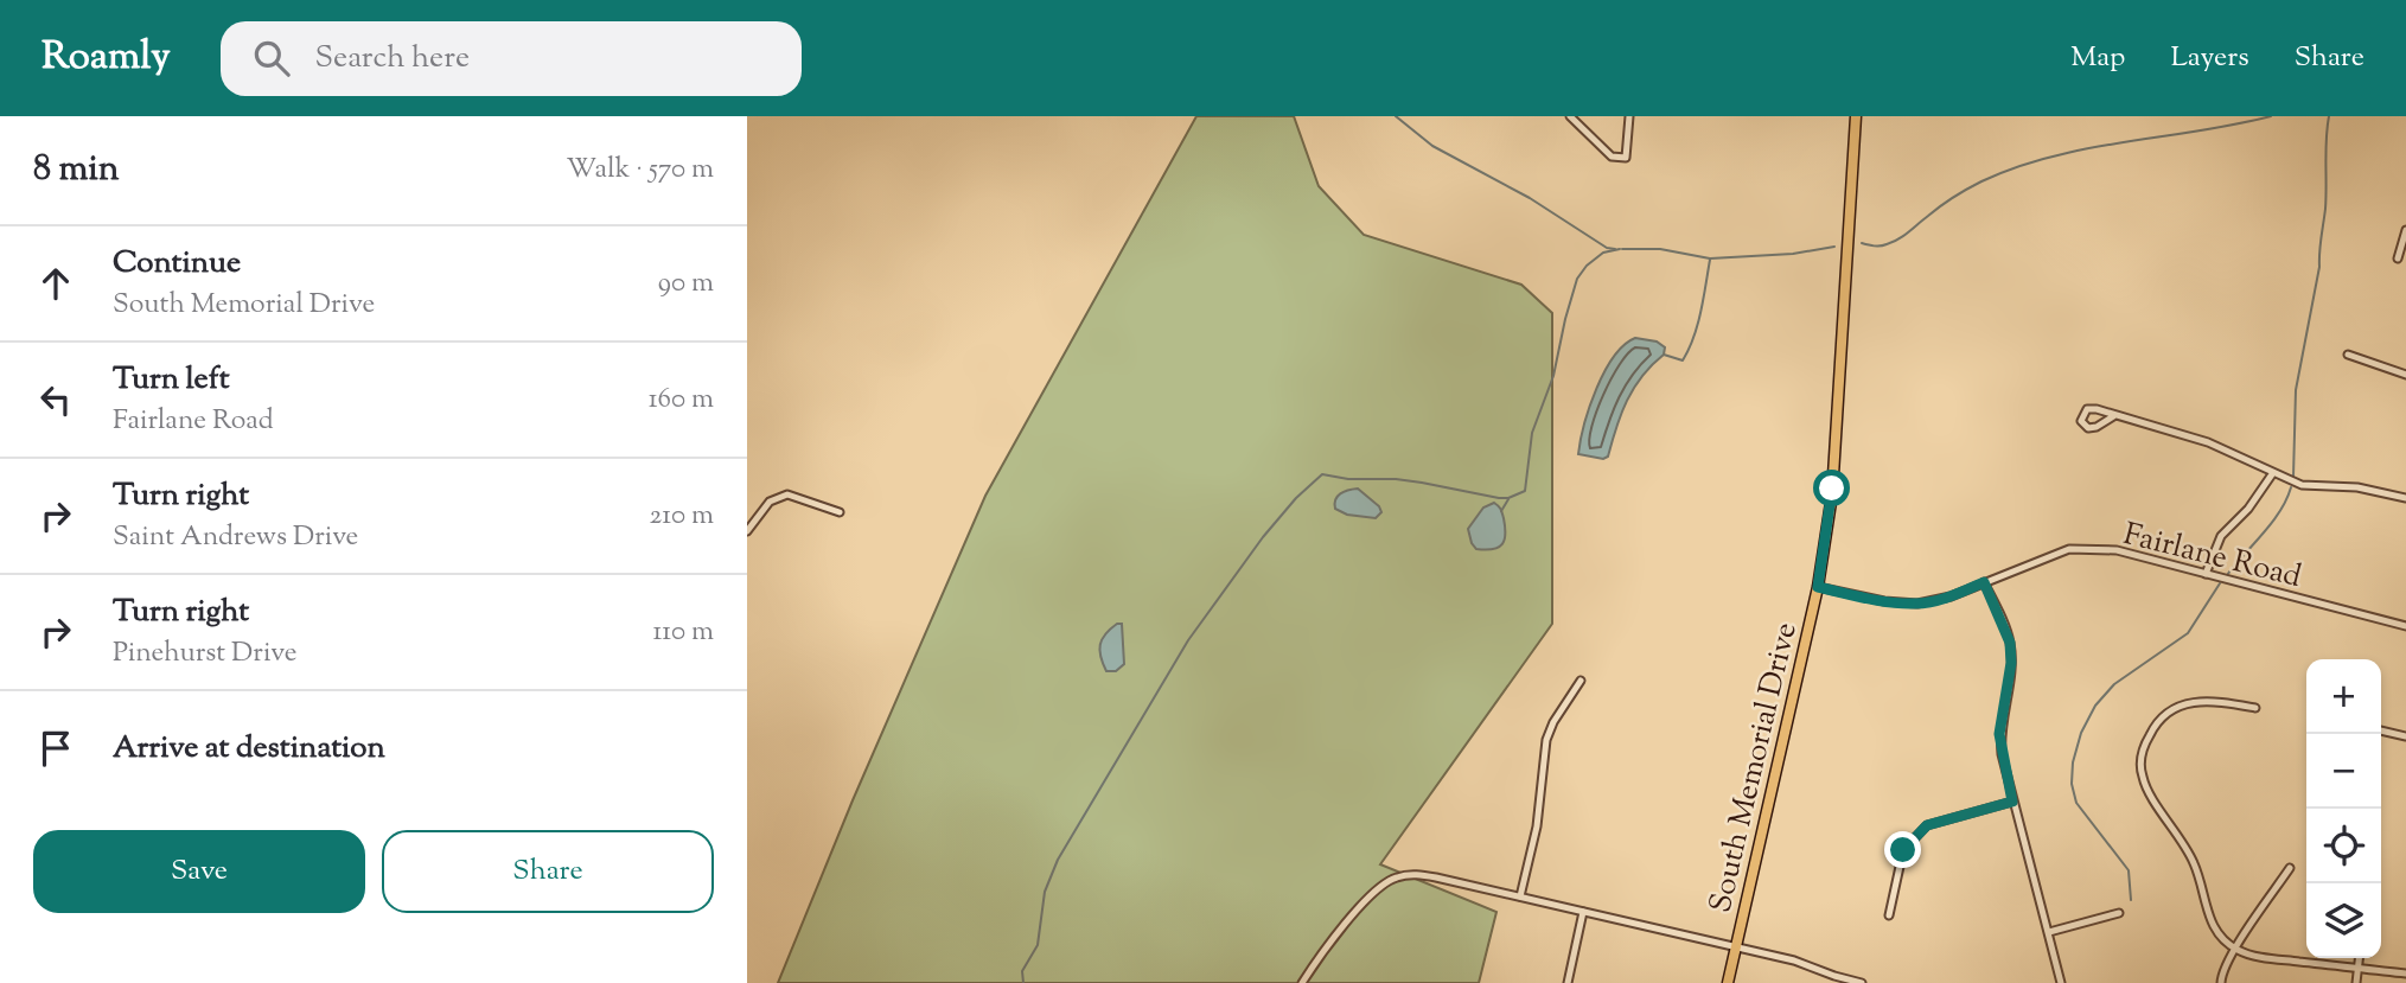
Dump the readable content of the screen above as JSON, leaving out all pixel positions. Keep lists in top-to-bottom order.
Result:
{
  "streets": {
    "main road": ["South Memorial Drive"],
    "street": ["Fairlane Road"]
  },
  "crossings": [
    ["Fairlane Road", "South Memorial Drive"]
  ],
  "page": {
    "header": "Roamly",
    "search": "Search here",
    "nav": ["Map", "Layers", "Share"],
    "heading": ["8 min", "Walk · 570 m"],
    "list": [
      ["Continue", "South Memorial Drive", "90 m"],
      ["Turn left", "Fairlane Road", "160 m"],
      ["Turn right", "Saint Andrews Drive", "210 m"],
      ["Turn right", "Pinehurst Drive", "110 m"],
      "Arrive at destination"
    ],
    "map_buttons": ["+", "−"],
    "buttons": ["Save", "Share"]
  }
}
